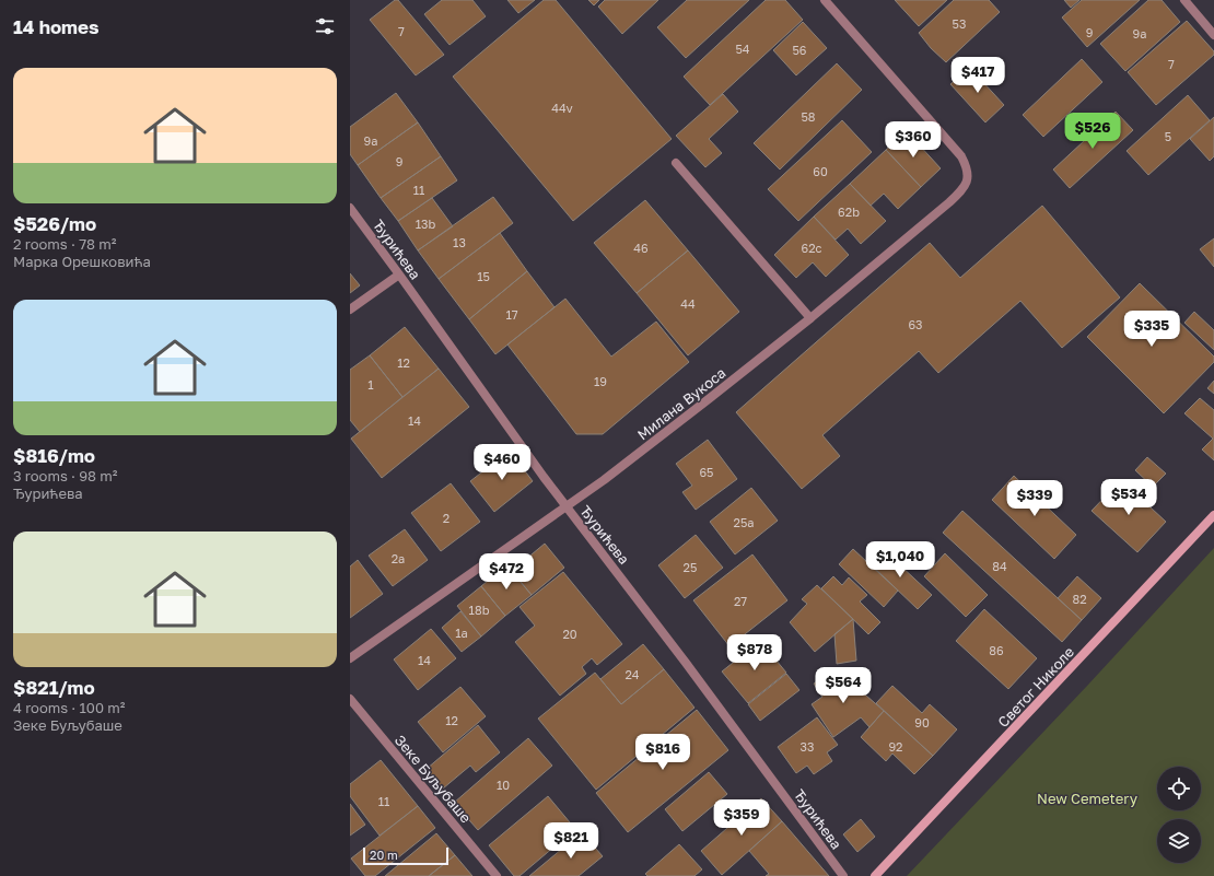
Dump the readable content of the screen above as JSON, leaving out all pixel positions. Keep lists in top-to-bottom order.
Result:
{
  "streets": {
    "street": [
      "Ђурићева",
      "Милана Вукоса",
      "Светог Николе",
      "Зеке Буљубаше"
    ]
  },
  "crossings": [
    ["Ђурићева", "Милана Вукоса"]
  ],
  "parks": ["New Cemetery"],
  "house_numbers": [
    "53",
    "7",
    "9",
    "9a",
    "54",
    "56",
    "7",
    "44v",
    "58",
    "5",
    "9a",
    "9",
    "60",
    "11",
    "62b",
    "13b",
    "13",
    "46",
    "62c",
    "15",
    "44",
    "17",
    "63",
    "12",
    "19",
    "1",
    "14",
    "65",
    "2",
    "25a",
    "2a",
    "84",
    "25",
    "82",
    "27",
    "18b",
    "1a",
    "20",
    "86",
    "14",
    "24",
    "12",
    "90",
    "33",
    "92",
    "10",
    "11"
  ],
  "scale_bar": "20 m",
  "page": {
    "heading": "14 homes",
    "list": [
      {
        "name": "$526/mo",
        "note": "2 rooms · 78 m² · Марка Орешковића"
      },
      {
        "name": "$816/mo",
        "note": "3 rooms · 98 m² · Ђурићева"
      },
      {
        "name": "$821/mo",
        "note": "4 rooms · 100 m² · Зеке Буљубаше"
      }
    ],
    "price": [
      "$417",
      "$526",
      "$360",
      "$335",
      "$460",
      "$534",
      "$339",
      "$1,040",
      "$472",
      "$878",
      "$564",
      "$816",
      "$359",
      "$821"
    ],
    "scale": "20 m"
  }
}
